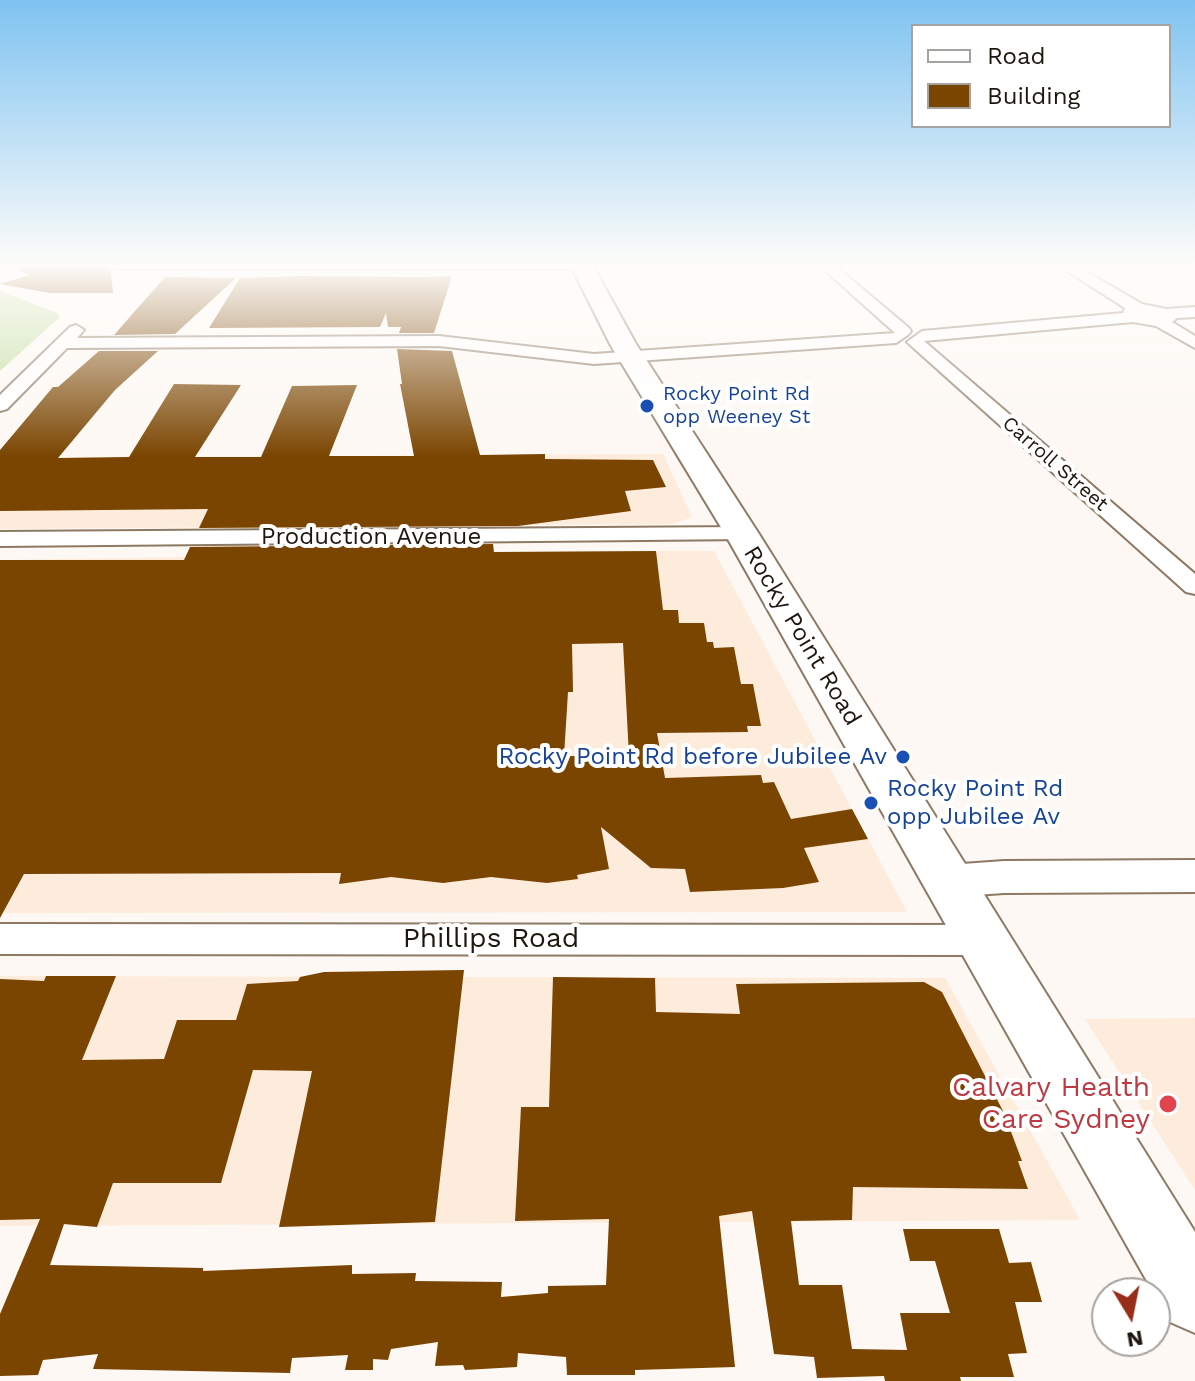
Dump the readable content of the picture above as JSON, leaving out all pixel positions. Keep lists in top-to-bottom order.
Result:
{
  "streets": {
    "main road": ["Rocky Point Road"],
    "street": ["Carroll Street", "Production Avenue", "Phillips Road"]
  },
  "crossings": [
    ["Production Avenue", "Rocky Point Road"],
    ["Rocky Point Road", "Phillips Road"]
  ],
  "places": [
    "Rocky Point Rd opp Weeney St",
    "Rocky Point Rd before Jubilee Av",
    "Rocky Point Rd opp Jubilee Av",
    "Calvary Health Care Sydney"
  ],
  "legend": ["Road", "Building"],
  "north": "bottom"
}
